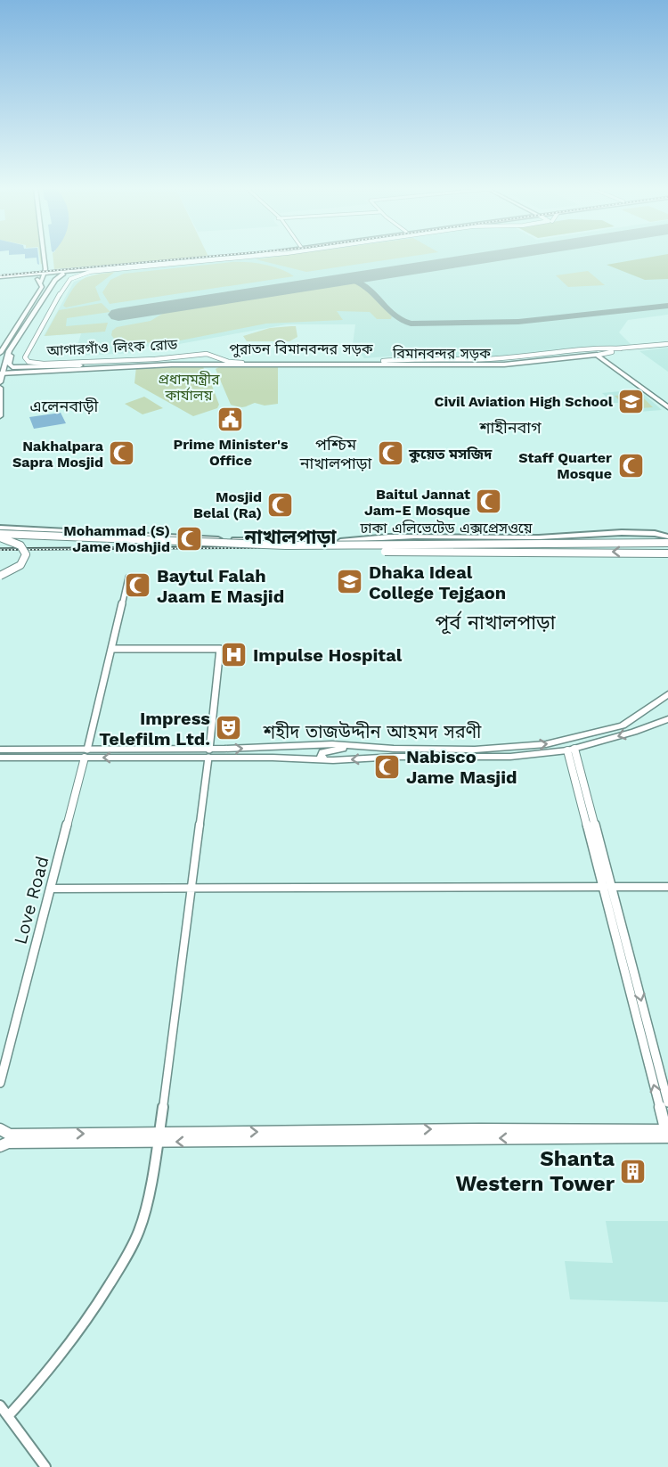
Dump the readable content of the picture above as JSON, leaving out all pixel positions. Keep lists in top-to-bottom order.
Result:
{
  "streets": {
    "highway": ["ঢাকা এলিভেটেড এক্সপ্রেসওয়ে"],
    "main road": [
      "আগারগাঁও লিংক রোড",
      "পুরাতন বিমানবন্দর সড়ক",
      "বিমানবন্দর সড়ক",
      "শহীদ তাজউদ্দীন আহমদ সরণী",
      "Love Road"
    ]
  },
  "crossings": [
    ["আগারগাঁও লিংক রোড", "পুরাতন বিমানবন্দর সড়ক"],
    ["আগারগাঁও লিংক রোড", "বিমানবন্দর সড়ক"],
    ["পুরাতন বিমানবন্দর সড়ক", "বিমানবন্দর সড়ক"]
  ],
  "districts": [
    "এলেনবাড়ী",
    "শাহীনবাগ",
    "পশ্চিম নাখালপাড়া",
    "নাখালপাড়া",
    "পূর্ব নাখালপাড়া"
  ],
  "parks": ["প্রধানমন্ত্রীর কার্যালয়"],
  "places": {
    "school or university": ["Civil Aviation High School", "Dhaka Ideal College Tejgaon"],
    "public building": ["Prime Minister's Office"],
    "mosque": [
      "Nakhalpara Sapra Mosjid",
      "কুয়েত মসজিদ",
      "Staff Quarter Mosque",
      "Baitul Jannat Jam-E Mosque",
      "Mosjid Belal (Ra)",
      "Mohammad (S) Jame Moshjid",
      "Baytul Falah Jaam E Masjid",
      "Nabisco Jame Masjid"
    ],
    "hospital": ["Impulse Hospital"],
    "theatre": ["Impress Telefilm Ltd."],
    "building": ["Shanta Western Tower"]
  }
}
